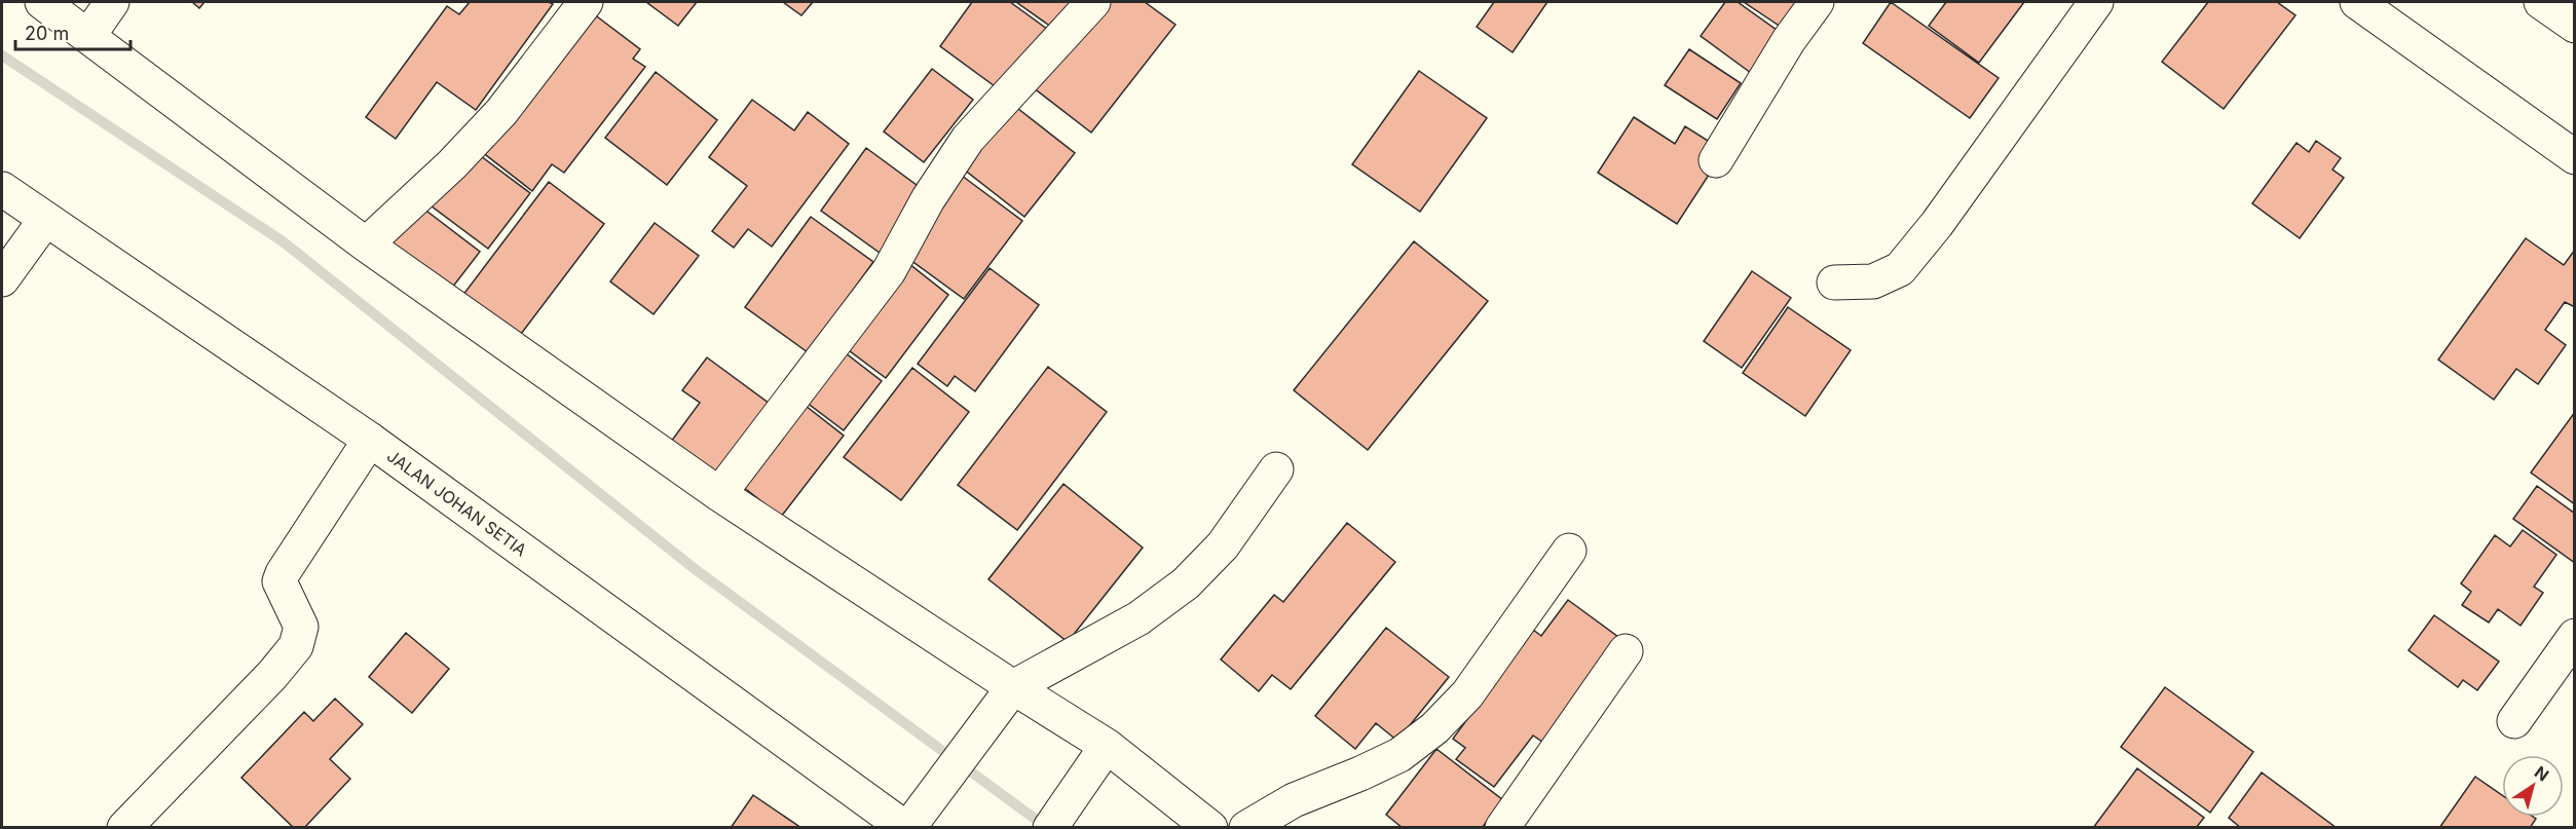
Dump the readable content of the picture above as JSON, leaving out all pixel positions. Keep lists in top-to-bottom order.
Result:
{
  "streets": {
    "street": ["JALAN JOHAN SETIA"]
  },
  "scale_bar": "20 m",
  "north": "top right"
}
